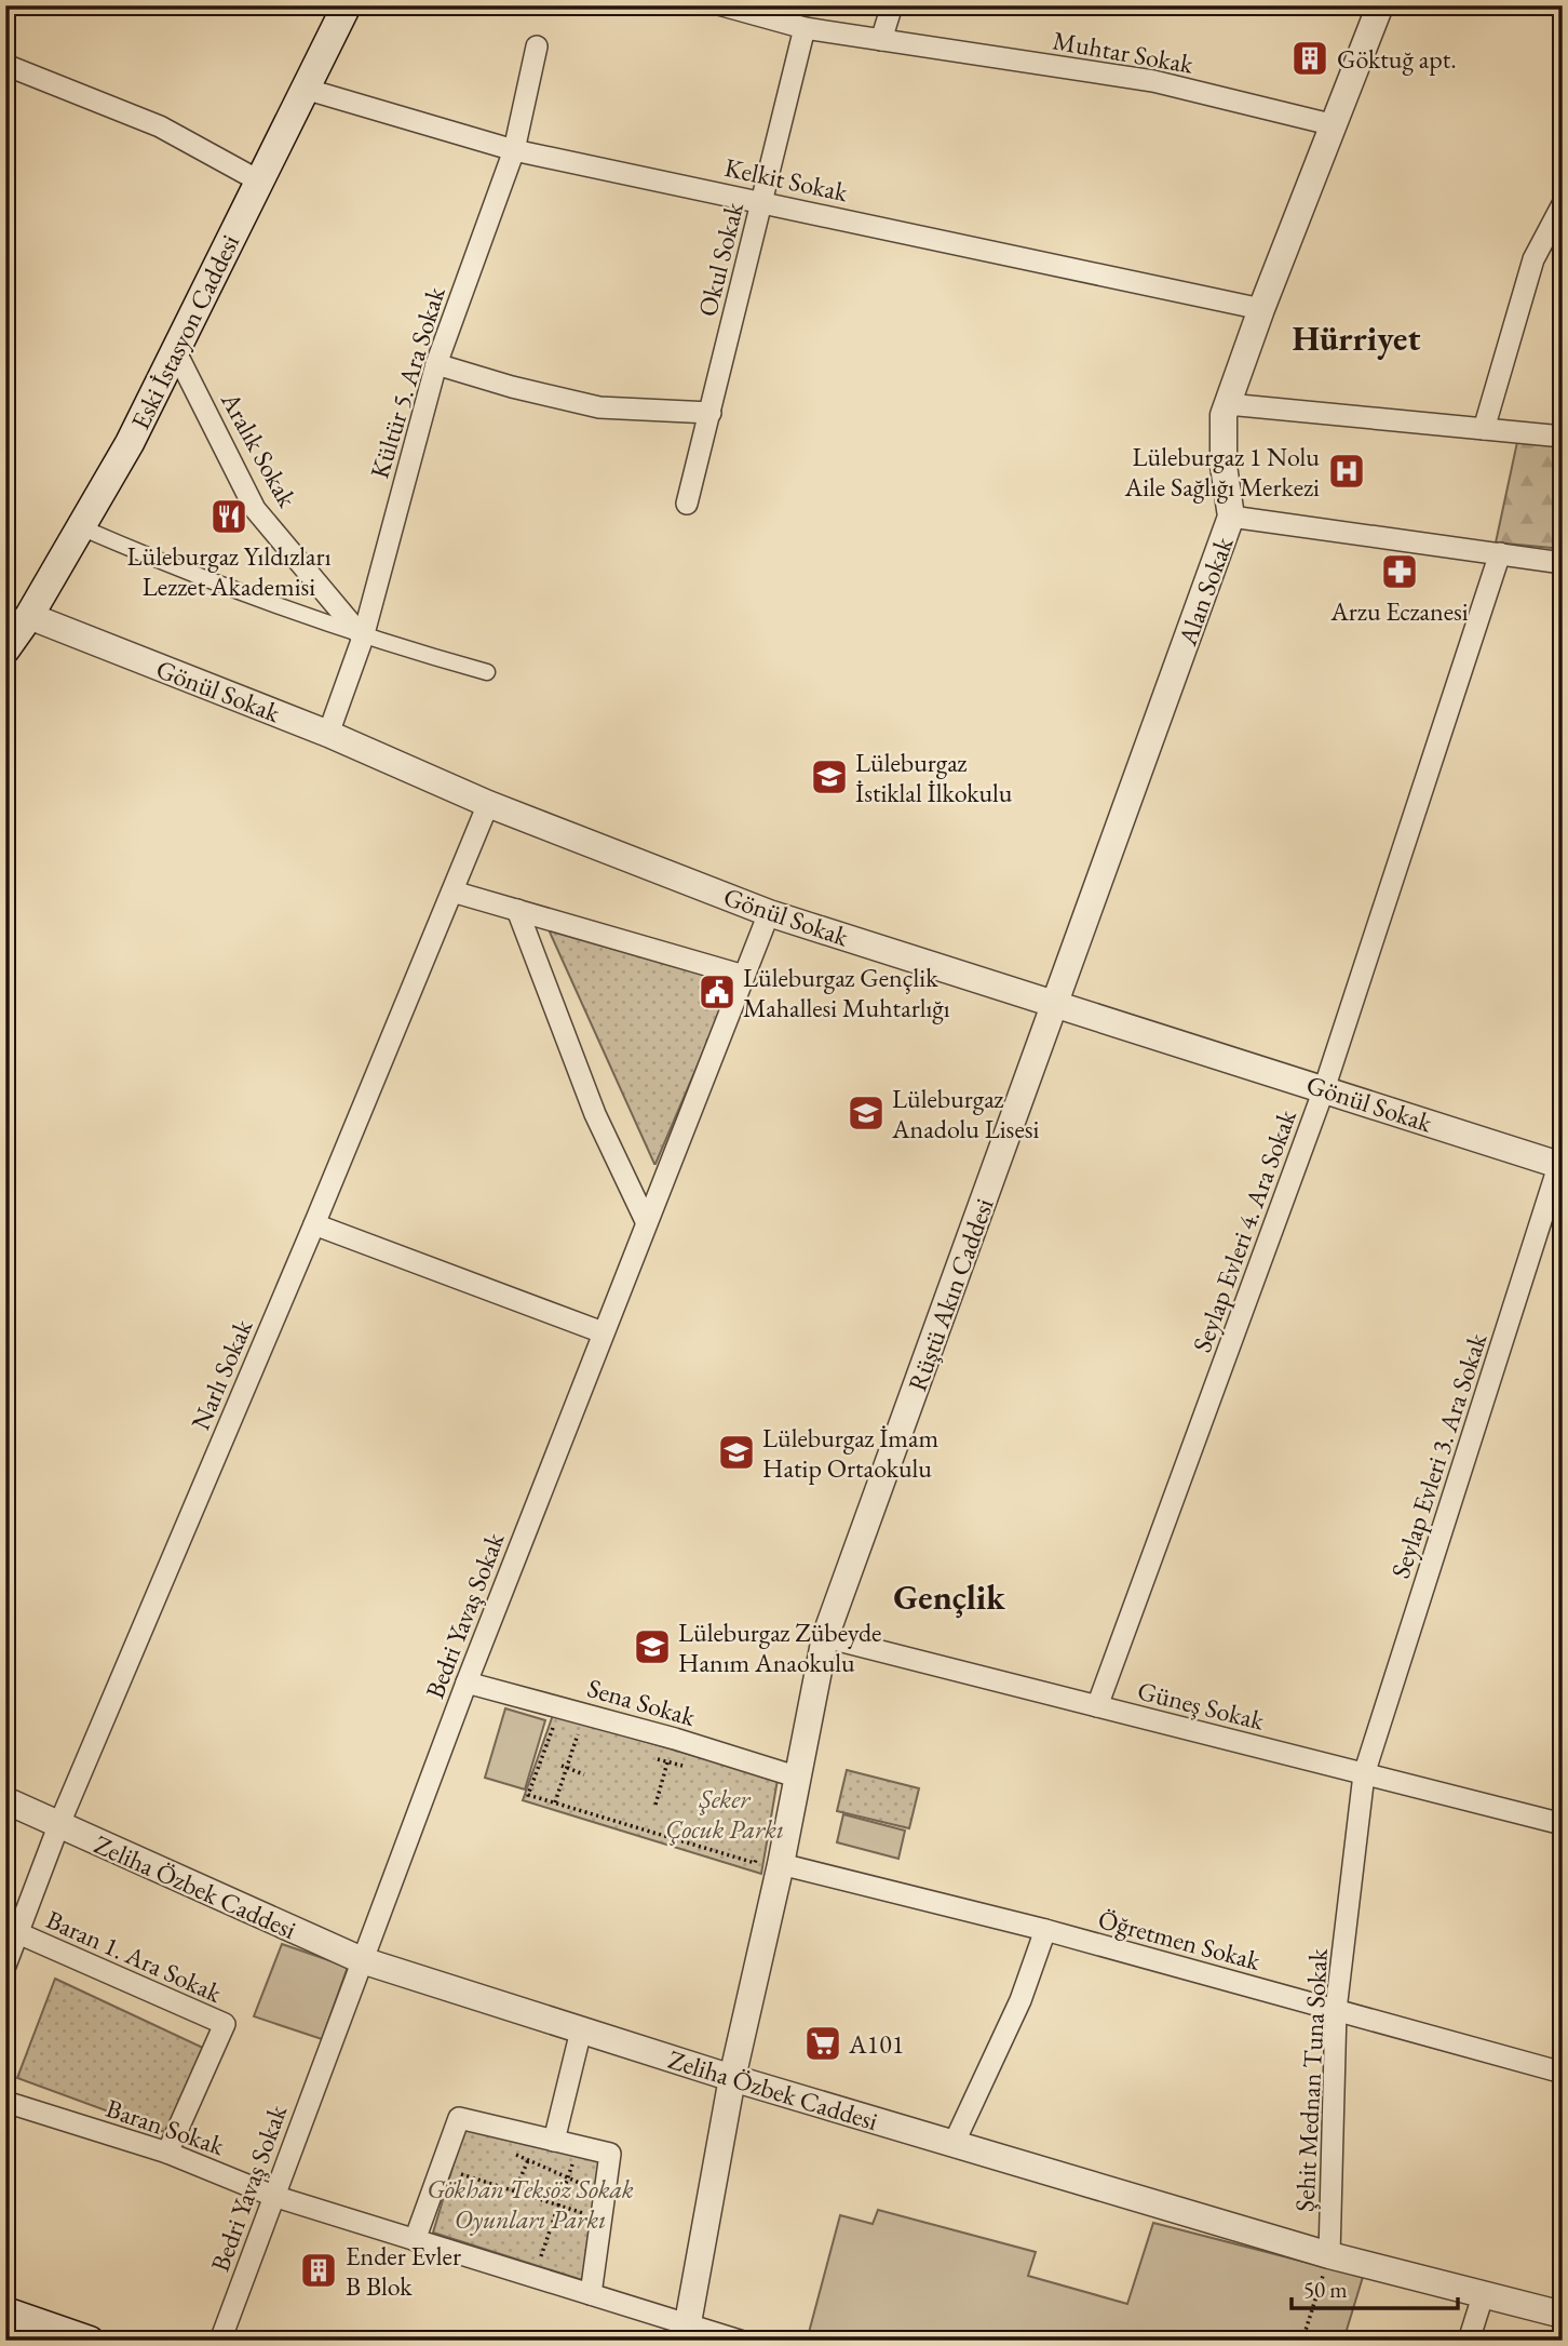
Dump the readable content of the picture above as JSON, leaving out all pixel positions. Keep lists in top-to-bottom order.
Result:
{
  "streets": {
    "main road": ["Eski İstasyon Caddesi"],
    "street": [
      "Muhtar Sokak",
      "Kelkit Sokak",
      "Okul Sokak",
      "Kültür 5. Ara Sokak",
      "Aralık Sokak",
      "Alan Sokak",
      "Gönül Sokak",
      "Seylap Evleri 4. Ara Sokak",
      "Rüştü Akın Caddesi",
      "Narlı Sokak",
      "Seylap Evleri 3. Ara Sokak",
      "Bedri Yavaş Sokak",
      "Sena Sokak",
      "Güneş Sokak",
      "Zeliha Özbek Caddesi",
      "Öğretmen Sokak",
      "Baran 1. Ara Sokak",
      "Şehit Mednan Tuna Sokak",
      "Baran Sokak"
    ]
  },
  "crossings": [
    ["Muhtar Sokak", "Okul Sokak"],
    ["Muhtar Sokak", "Alan Sokak"],
    ["Kelkit Sokak", "Okul Sokak"],
    ["Kelkit Sokak", "Eski İstasyon Caddesi"],
    ["Kelkit Sokak", "Kültür 5. Ara Sokak"],
    ["Kelkit Sokak", "Alan Sokak"],
    ["Eski İstasyon Caddesi", "Aralık Sokak"],
    ["Eski İstasyon Caddesi", "Gönül Sokak"],
    ["Kültür 5. Ara Sokak", "Aralık Sokak"],
    ["Kültür 5. Ara Sokak", "Gönül Sokak"],
    ["Alan Sokak", "Gönül Sokak"],
    ["Alan Sokak", "Rüştü Akın Caddesi"],
    ["Gönül Sokak", "Seylap Evleri 4. Ara Sokak"],
    ["Gönül Sokak", "Rüştü Akın Caddesi"],
    ["Gönül Sokak", "Narlı Sokak"],
    ["Gönül Sokak", "Seylap Evleri 3. Ara Sokak"],
    ["Gönül Sokak", "Bedri Yavaş Sokak"],
    ["Seylap Evleri 4. Ara Sokak", "Güneş Sokak"],
    ["Rüştü Akın Caddesi", "Sena Sokak"],
    ["Rüştü Akın Caddesi", "Güneş Sokak"],
    ["Rüştü Akın Caddesi", "Zeliha Özbek Caddesi"],
    ["Rüştü Akın Caddesi", "Öğretmen Sokak"],
    ["Rüştü Akın Caddesi", "Baran Sokak"],
    ["Narlı Sokak", "Zeliha Özbek Caddesi"],
    ["Narlı Sokak", "Baran 1. Ara Sokak"],
    ["Seylap Evleri 3. Ara Sokak", "Güneş Sokak"],
    ["Seylap Evleri 3. Ara Sokak", "Şehit Mednan Tuna Sokak"],
    ["Bedri Yavaş Sokak", "Sena Sokak"],
    ["Bedri Yavaş Sokak", "Zeliha Özbek Caddesi"],
    ["Bedri Yavaş Sokak", "Baran Sokak"],
    ["Güneş Sokak", "Şehit Mednan Tuna Sokak"],
    ["Zeliha Özbek Caddesi", "Şehit Mednan Tuna Sokak"],
    ["Öğretmen Sokak", "Şehit Mednan Tuna Sokak"],
    ["Baran 1. Ara Sokak", "Baran Sokak"]
  ],
  "districts": ["Hürriyet", "Gençlik"],
  "parks": ["Şeker Çocuk Parkı", "Gökhan Teksöz Sokak Oyunları Parkı"],
  "places": {
    "building": ["Göktuğ apt.", "Ender Evler B Blok"],
    "hospital": ["Lüleburgaz 1 Nolu Aile Sağlığı Merkezi"],
    "restaurant": ["Lüleburgaz Yıldızları Lezzet Akademisi"],
    "pharmacy": ["Arzu Eczanesi"],
    "school or university": [
      "Lüleburgaz İstiklal İlkokulu",
      "Lüleburgaz Anadolu Lisesi",
      "Lüleburgaz İmam Hatip Ortaokulu",
      "Lüleburgaz Zübeyde Hanım Anaokulu"
    ],
    "public building": ["Lüleburgaz Gençlik Mahallesi Muhtarlığı"],
    "supermarket": ["A101"]
  },
  "scale_bar": "50 m"
}
